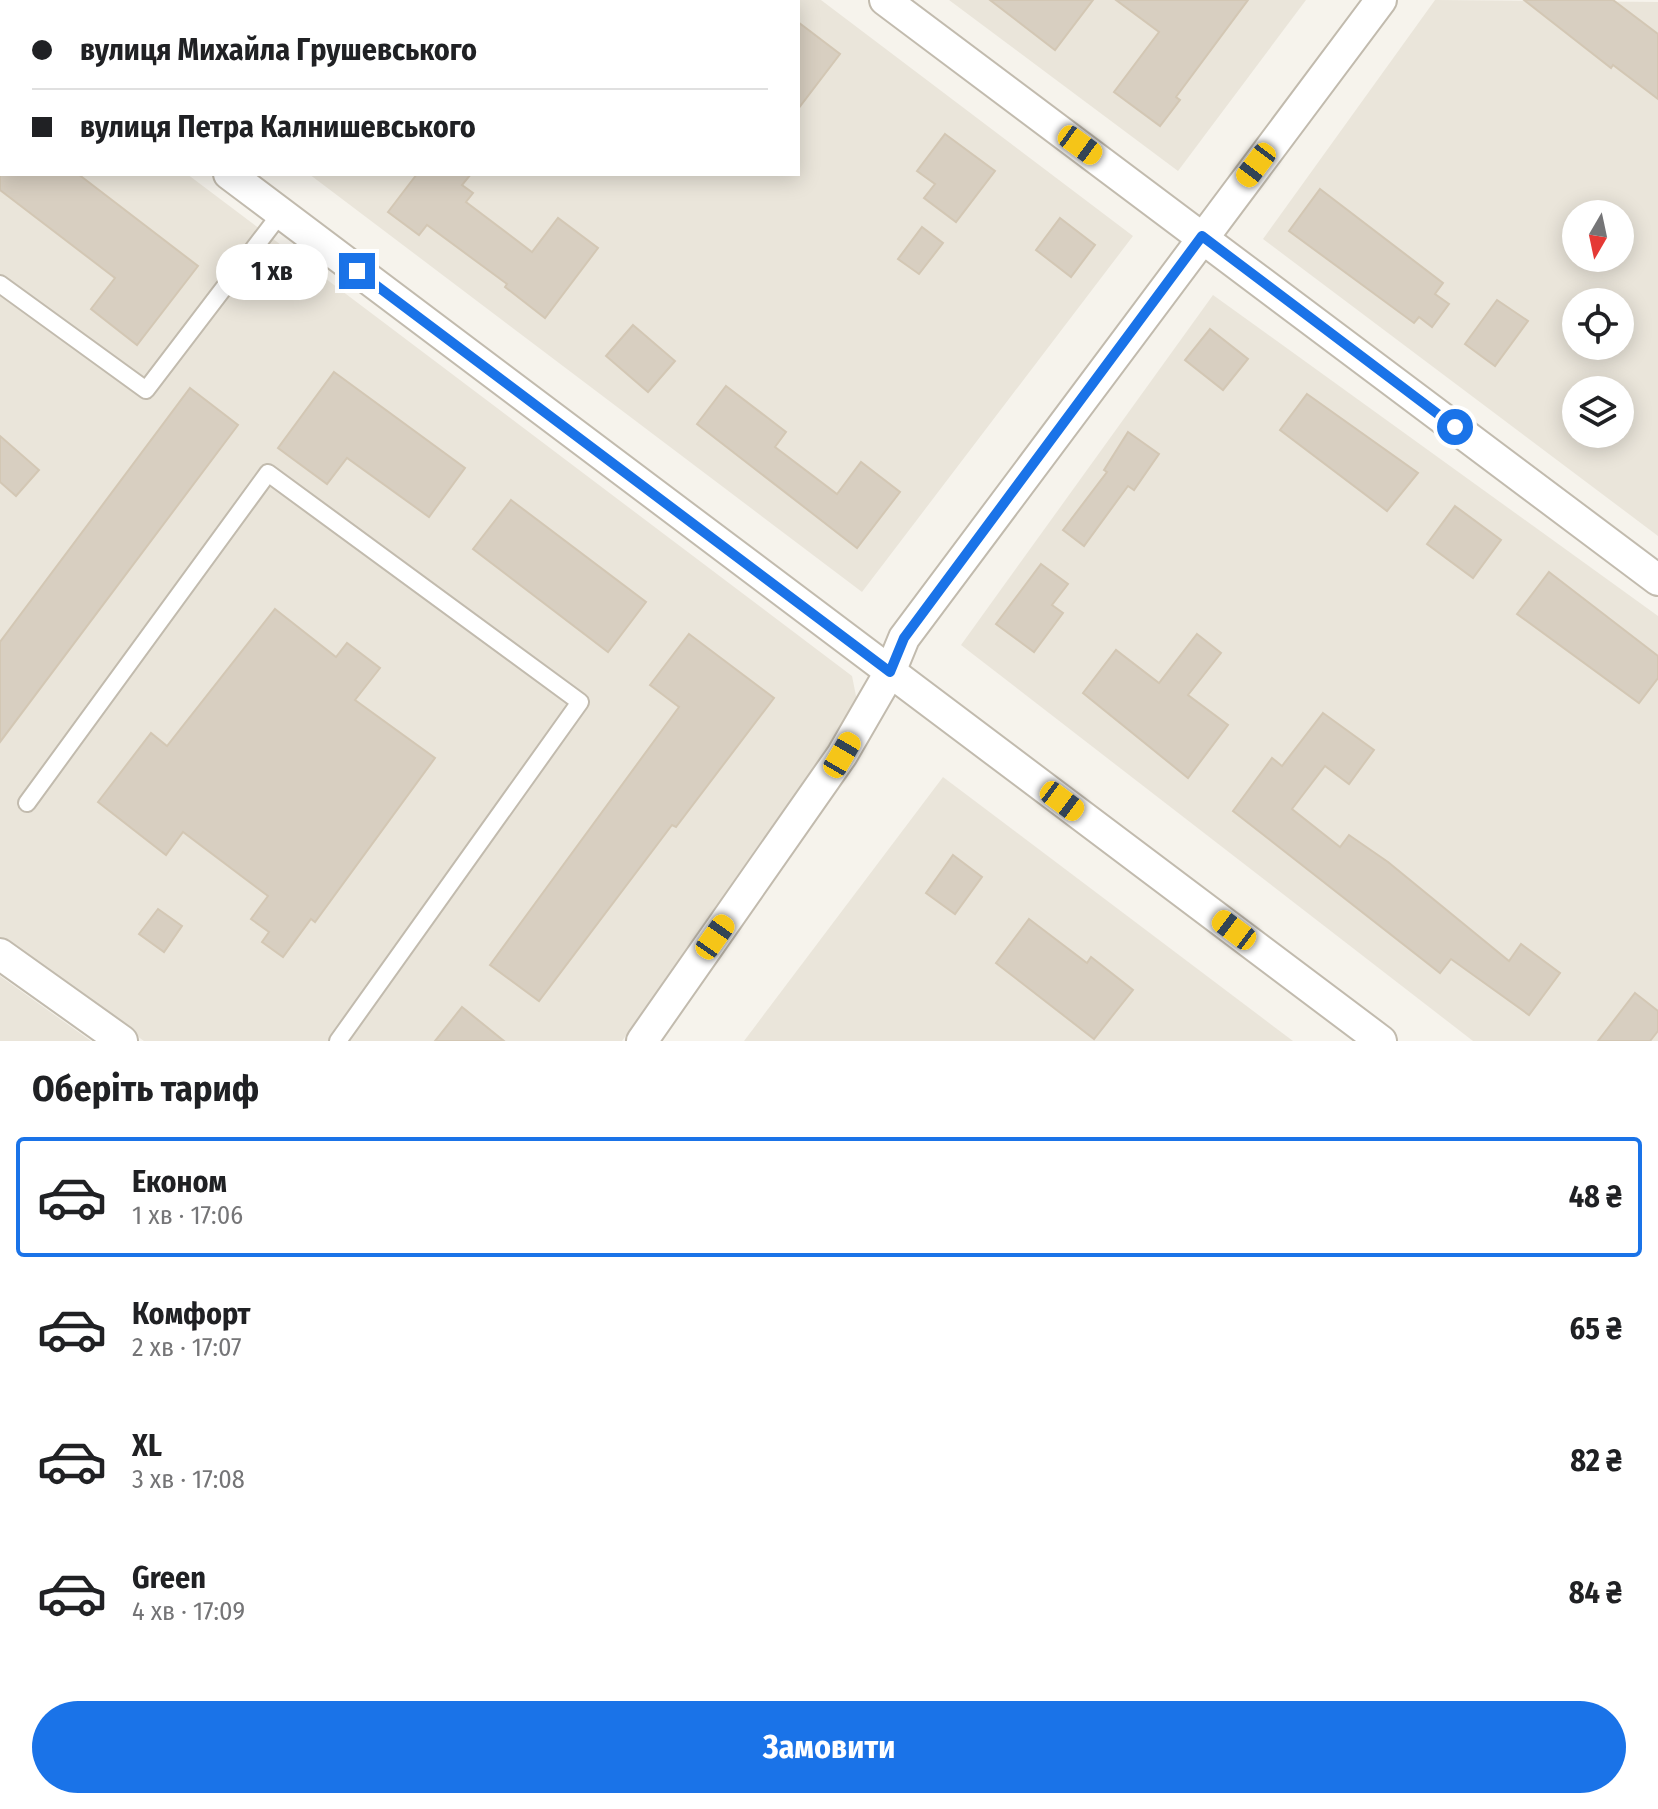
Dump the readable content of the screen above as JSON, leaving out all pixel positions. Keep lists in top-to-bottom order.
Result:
{
  "north": "bottom",
  "page": {
    "banner": ["вулиця Михайла Грушевського", "вулиця Петра Калнишевського"],
    "bubble": "1 хв",
    "heading": "Оберіть тариф",
    "list": [
      {
        "name": "Економ",
        "note": "1 хв · 17:06",
        "value": "48 ₴"
      },
      {
        "name": "Комфорт",
        "note": "2 хв · 17:07",
        "value": "65 ₴"
      },
      {
        "name": "XL",
        "note": "3 хв · 17:08",
        "value": "82 ₴"
      },
      {
        "name": "Green",
        "note": "4 хв · 17:09",
        "value": "84 ₴"
      }
    ],
    "buttons": "Замовити"
  }
}
